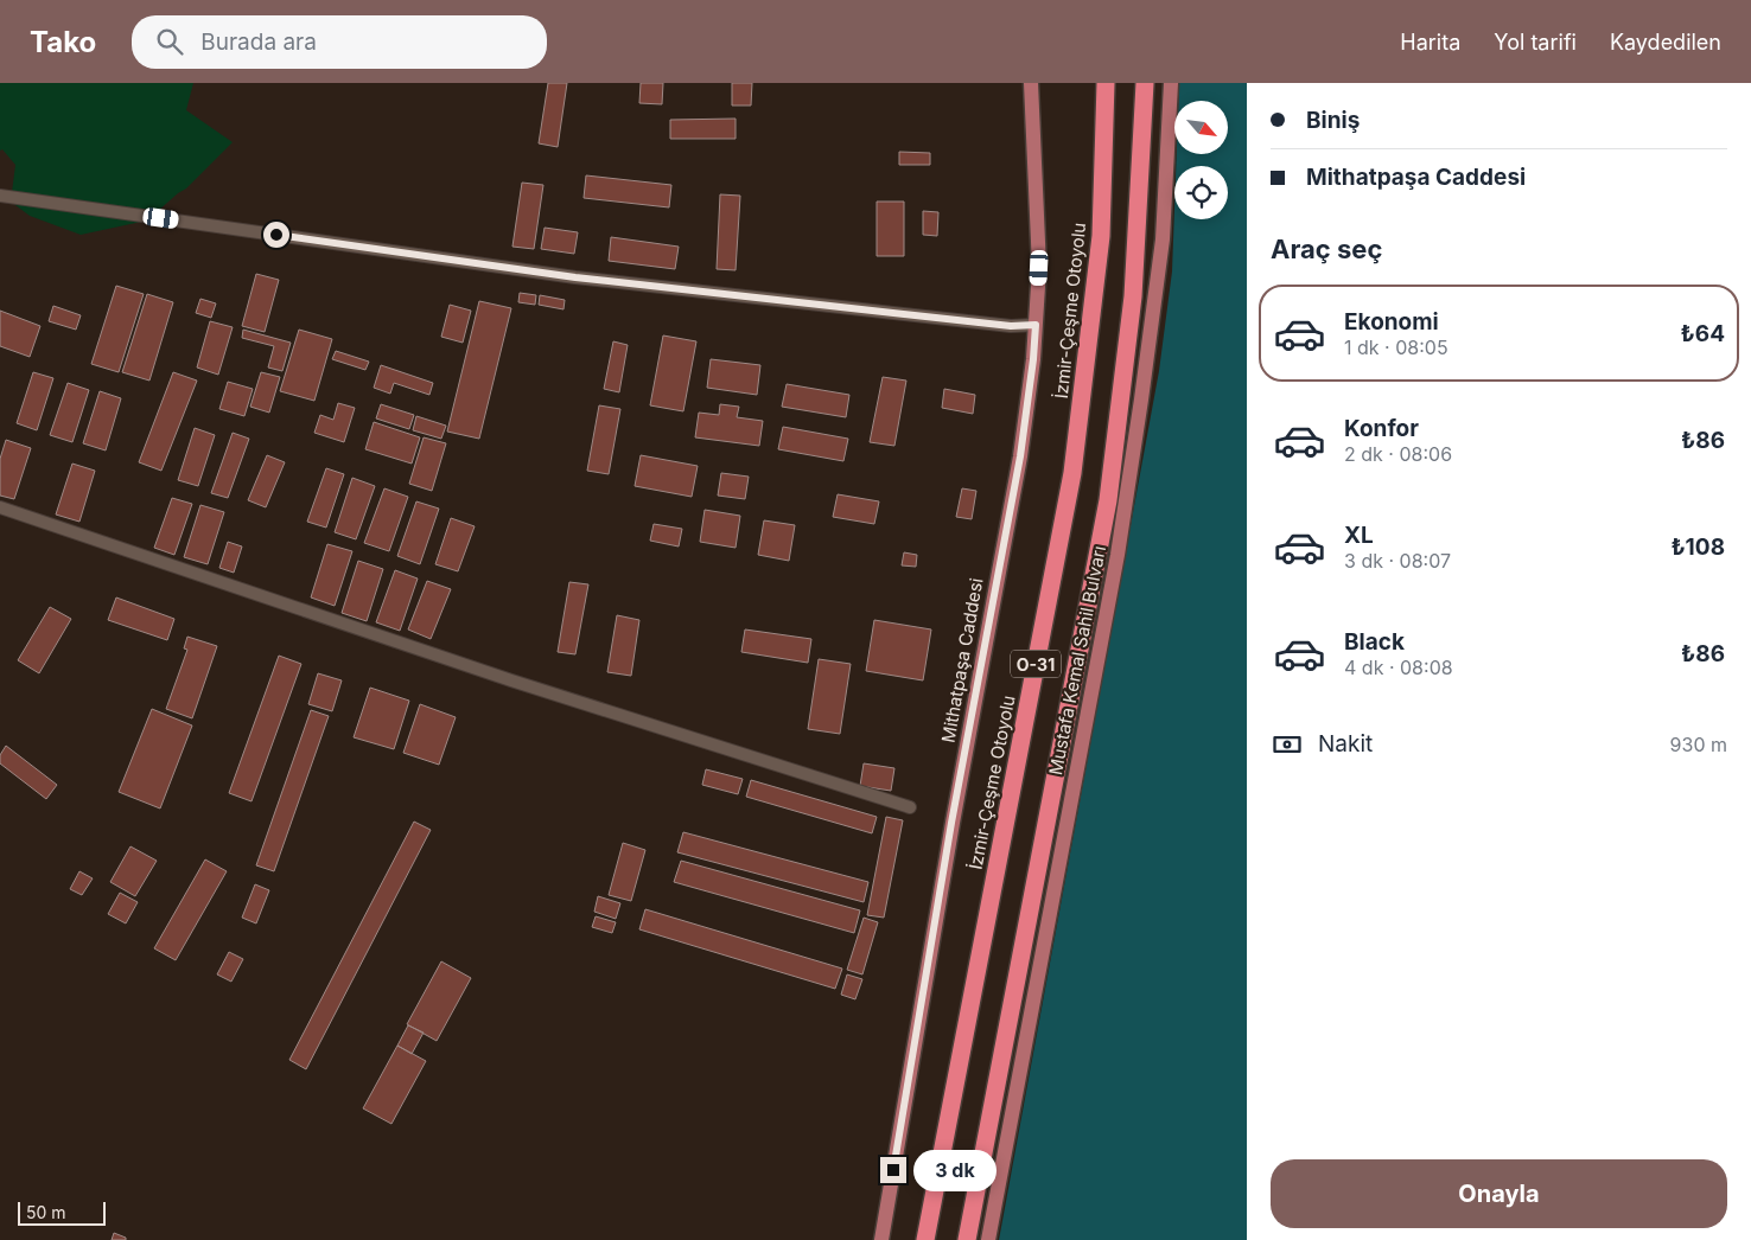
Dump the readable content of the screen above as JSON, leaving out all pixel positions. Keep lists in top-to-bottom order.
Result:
{
  "streets": {
    "highway": ["İzmir-Çeşme Otoyolu", "O-31"],
    "main road": ["Mithatpaşa Caddesi", "Mustafa Kemal Sahil Bulvarı"]
  },
  "scale_bar": "50 m",
  "north": "bottom right",
  "page": {
    "header": "Tako",
    "search": "Burada ara",
    "nav": ["Harita", "Yol tarifi", "Kaydedilen"],
    "banner": ["Biniş", "Mithatpaşa Caddesi"],
    "heading": "Araç seç",
    "list": [
      {
        "name": "Ekonomi",
        "note": "1 dk · 08:05",
        "value": "₺64"
      },
      {
        "name": "Konfor",
        "note": "2 dk · 08:06",
        "value": "₺86"
      },
      {
        "name": "XL",
        "note": "3 dk · 08:07",
        "value": "₺108"
      },
      {
        "name": "Black",
        "note": "4 dk · 08:08",
        "value": "₺86"
      }
    ],
    "pay": ["Nakit", "930 m"],
    "buttons": "Onayla",
    "bubble": "3 dk",
    "scale": "50 m"
  }
}
